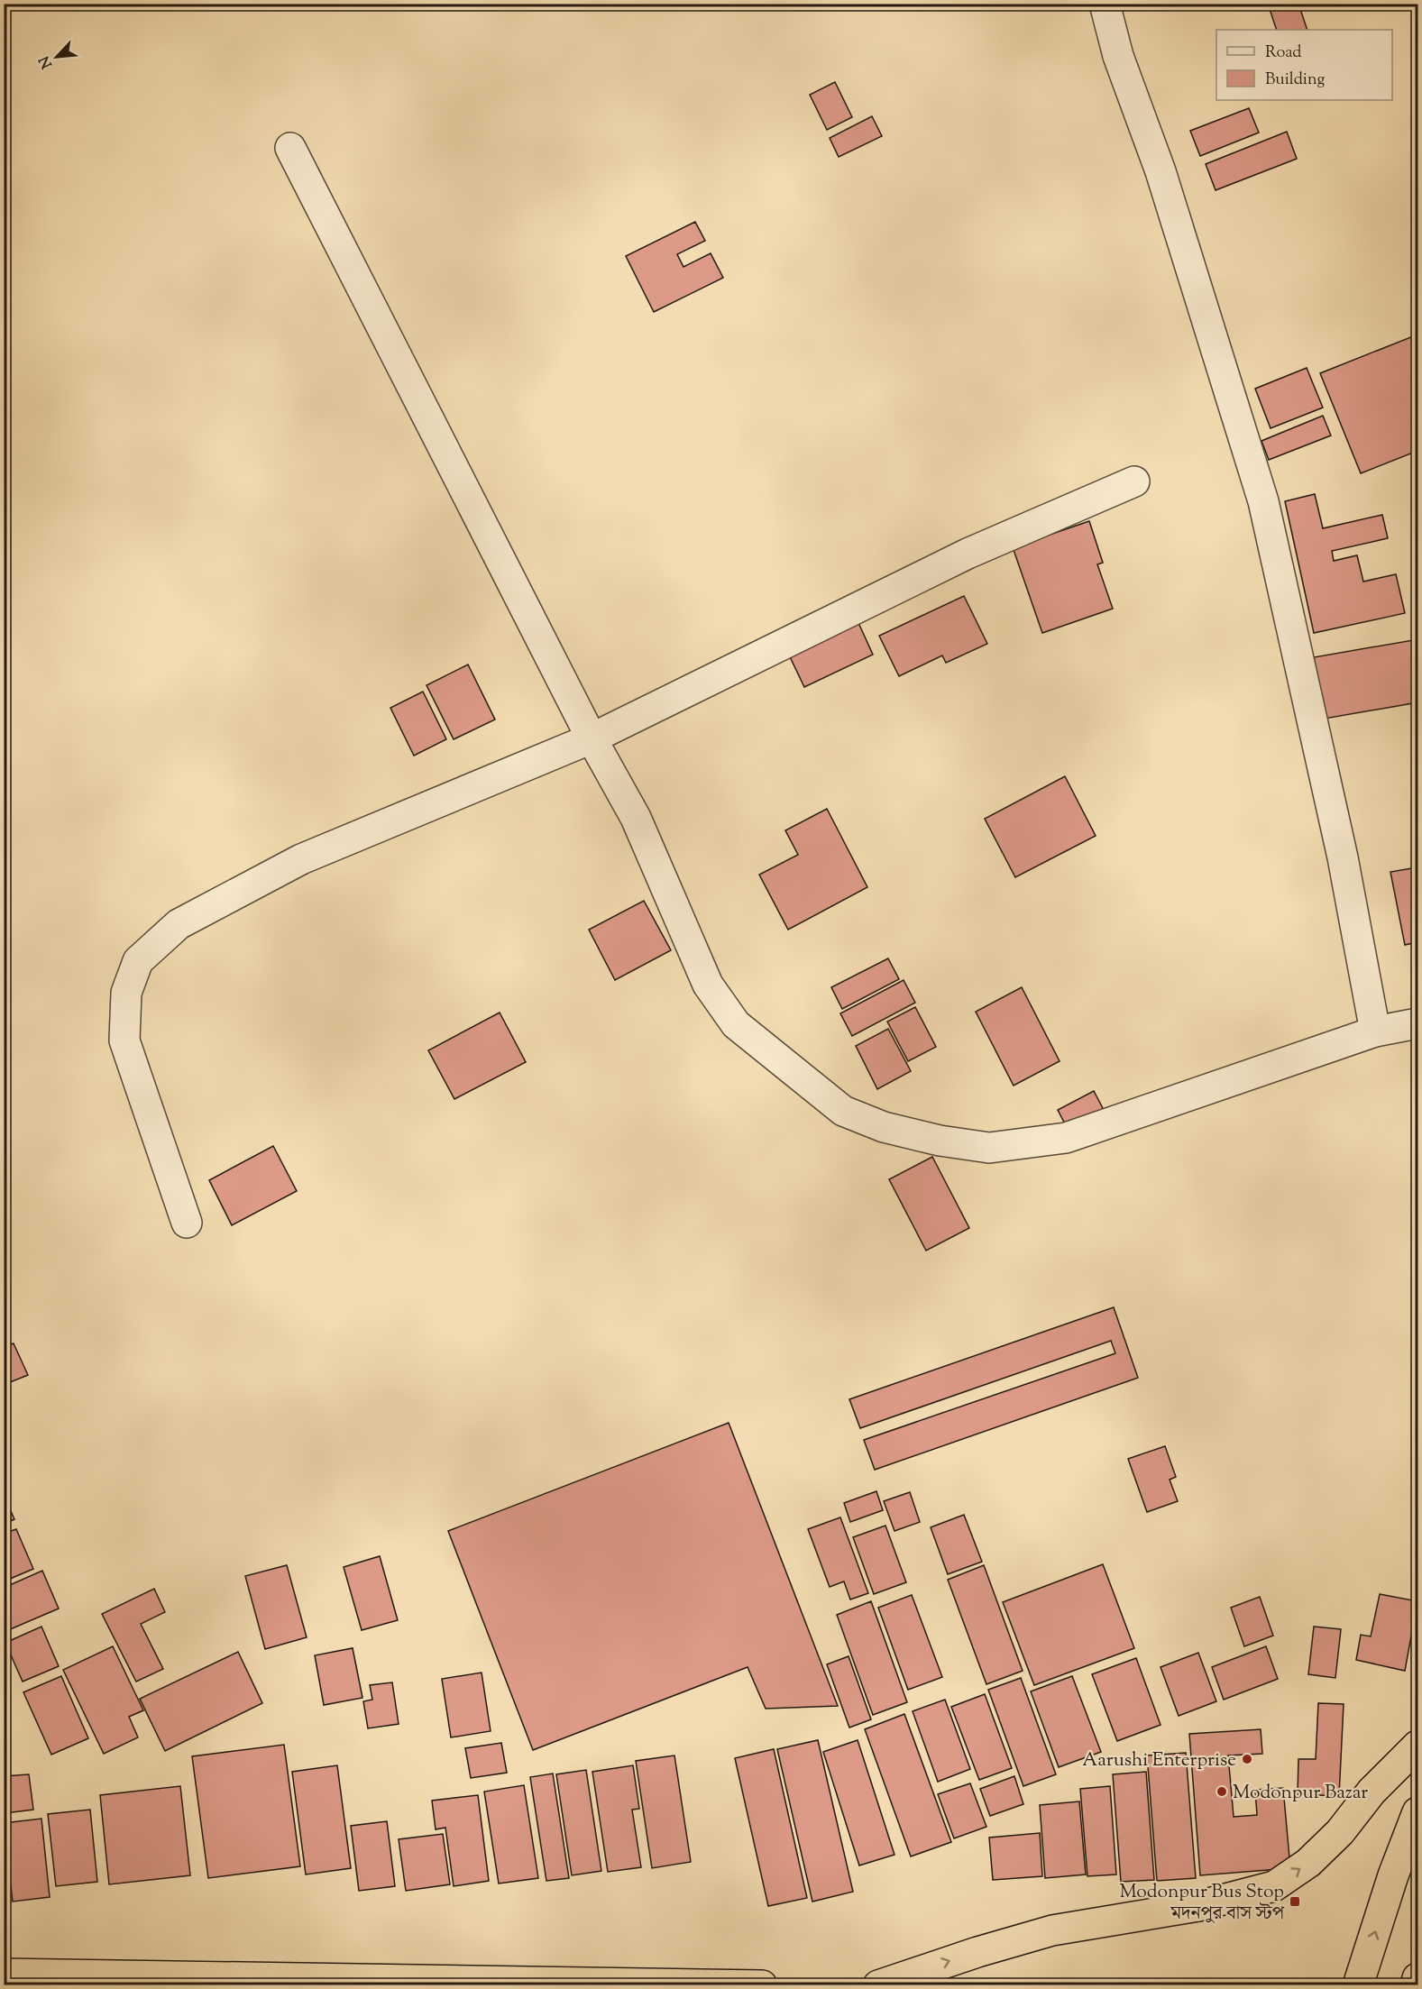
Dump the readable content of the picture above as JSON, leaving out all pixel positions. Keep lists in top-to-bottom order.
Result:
{
  "places": {
    "other": ["Aarushi Enterprise", "Modonpur Bazar"],
    "transit": ["Modonpur Bus Stop মদনপুর বাস স্টপ"]
  },
  "legend": ["Road", "Building"],
  "north": "bottom left"
}
